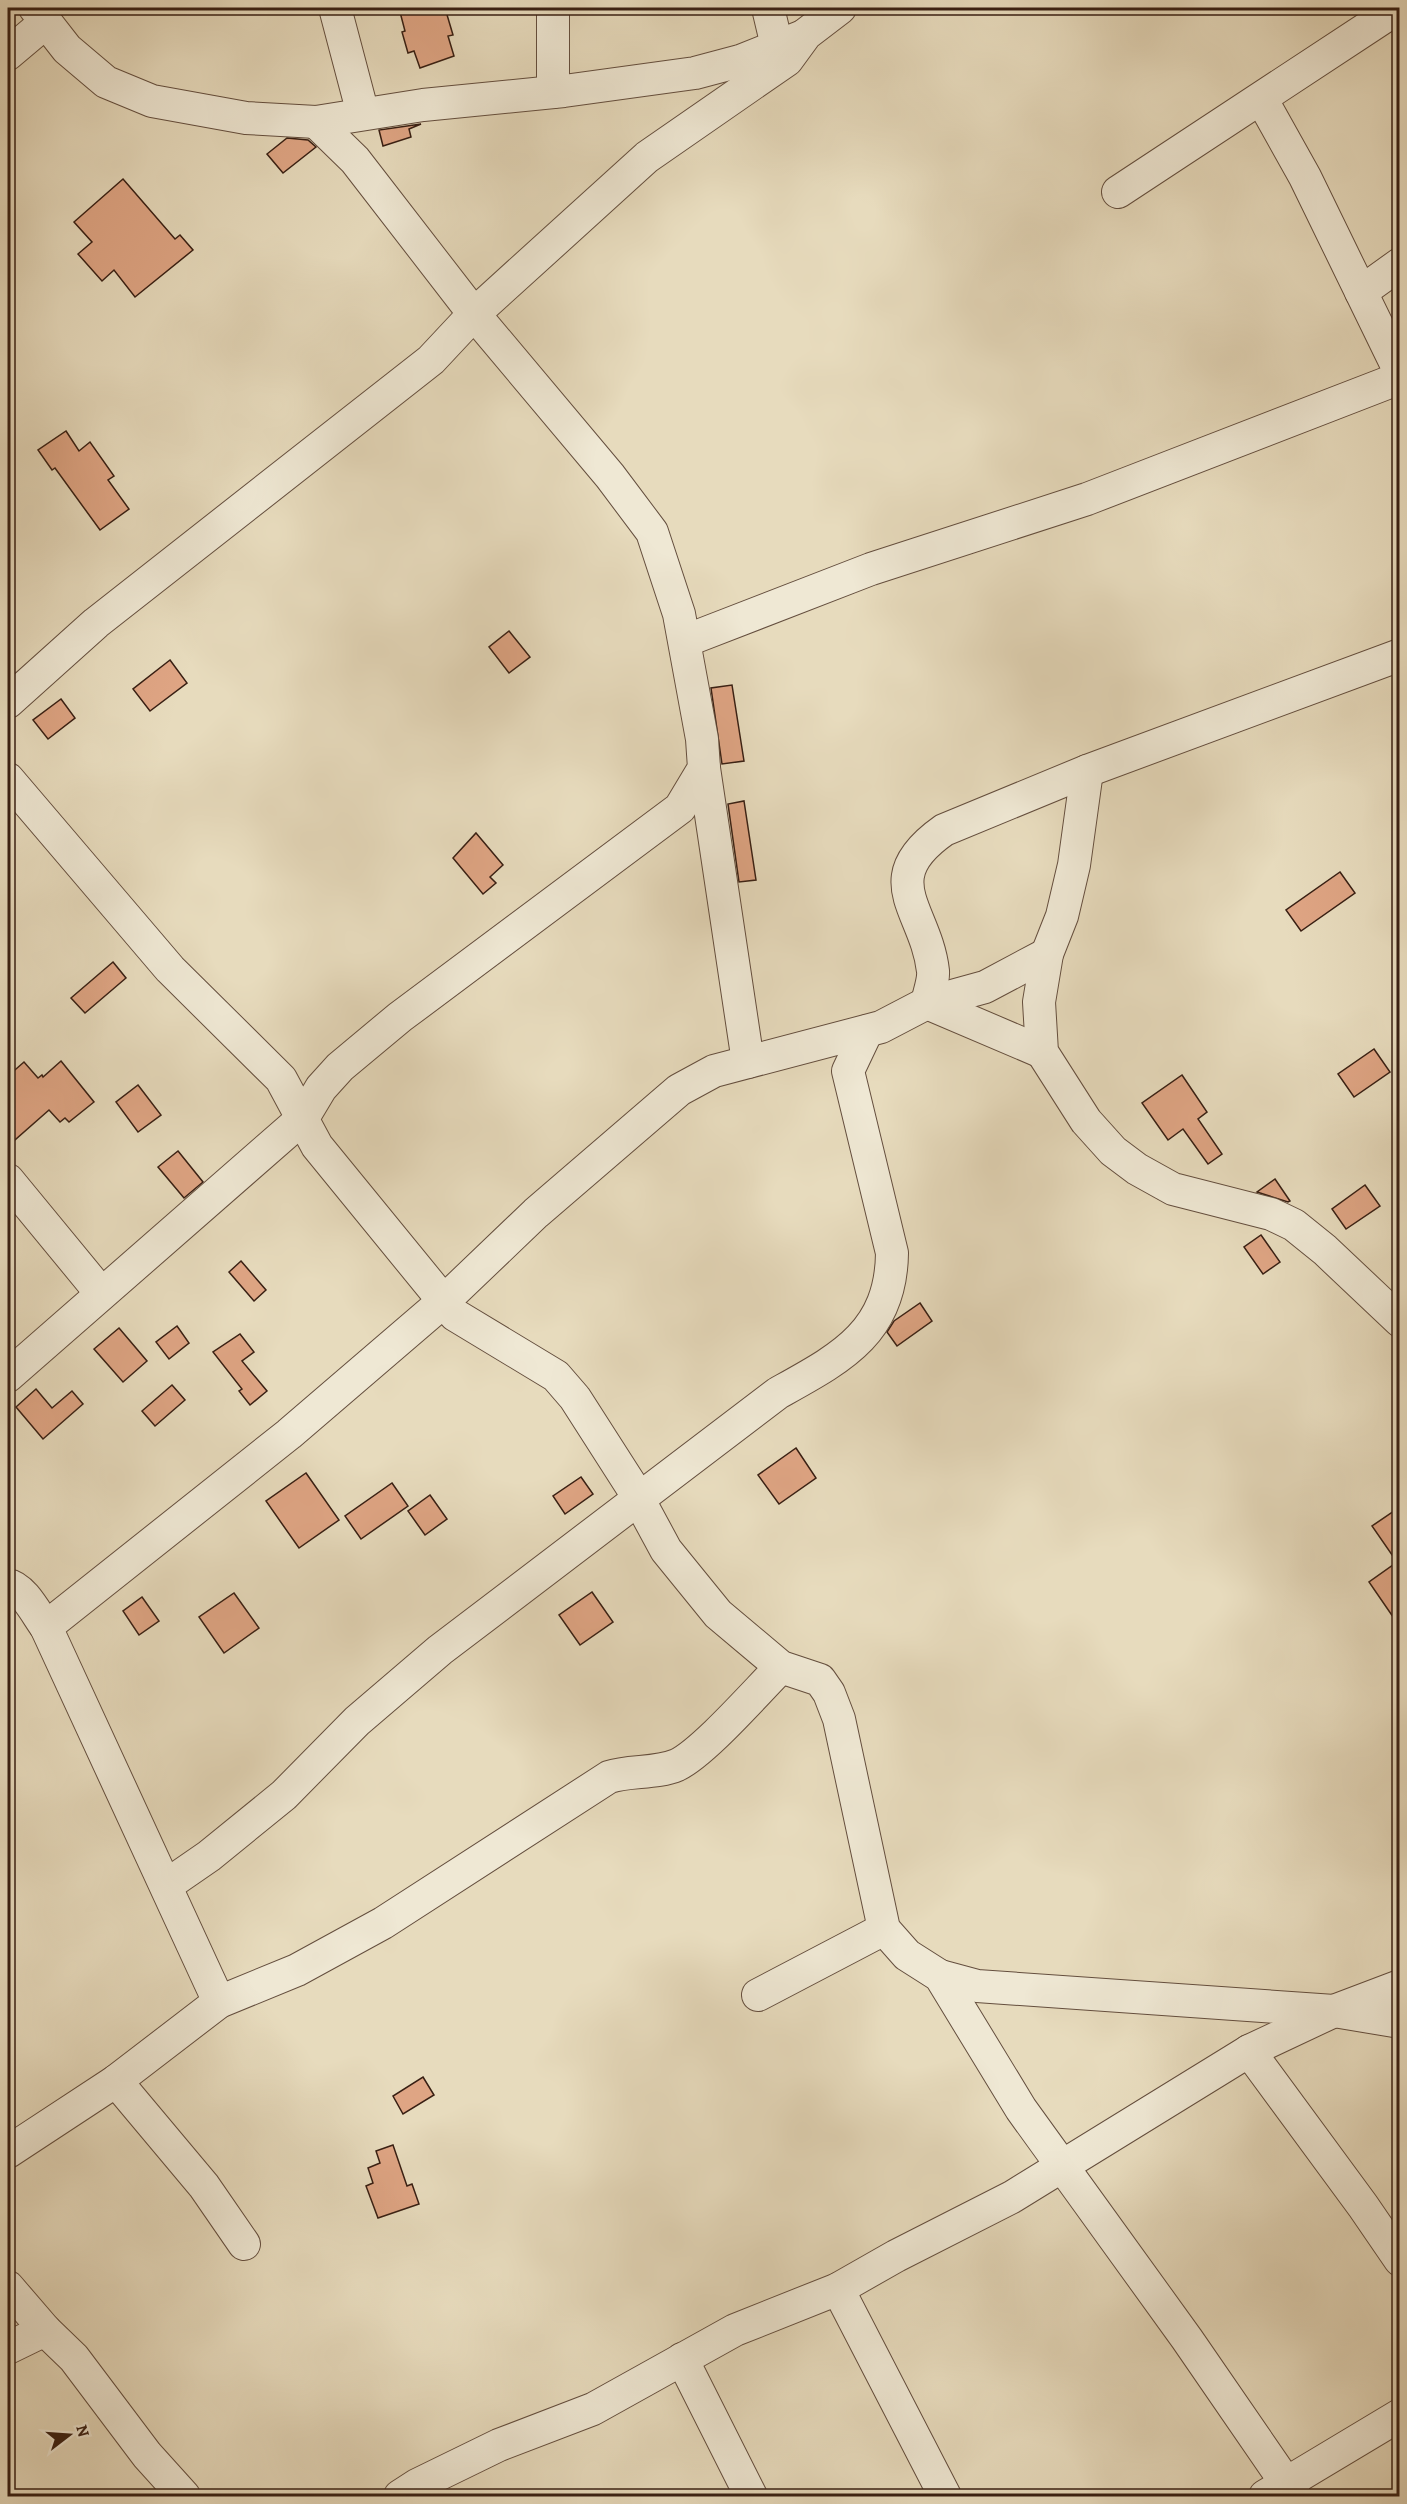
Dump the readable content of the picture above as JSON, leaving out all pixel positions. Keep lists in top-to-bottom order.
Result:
{
  "north": "right"
}
